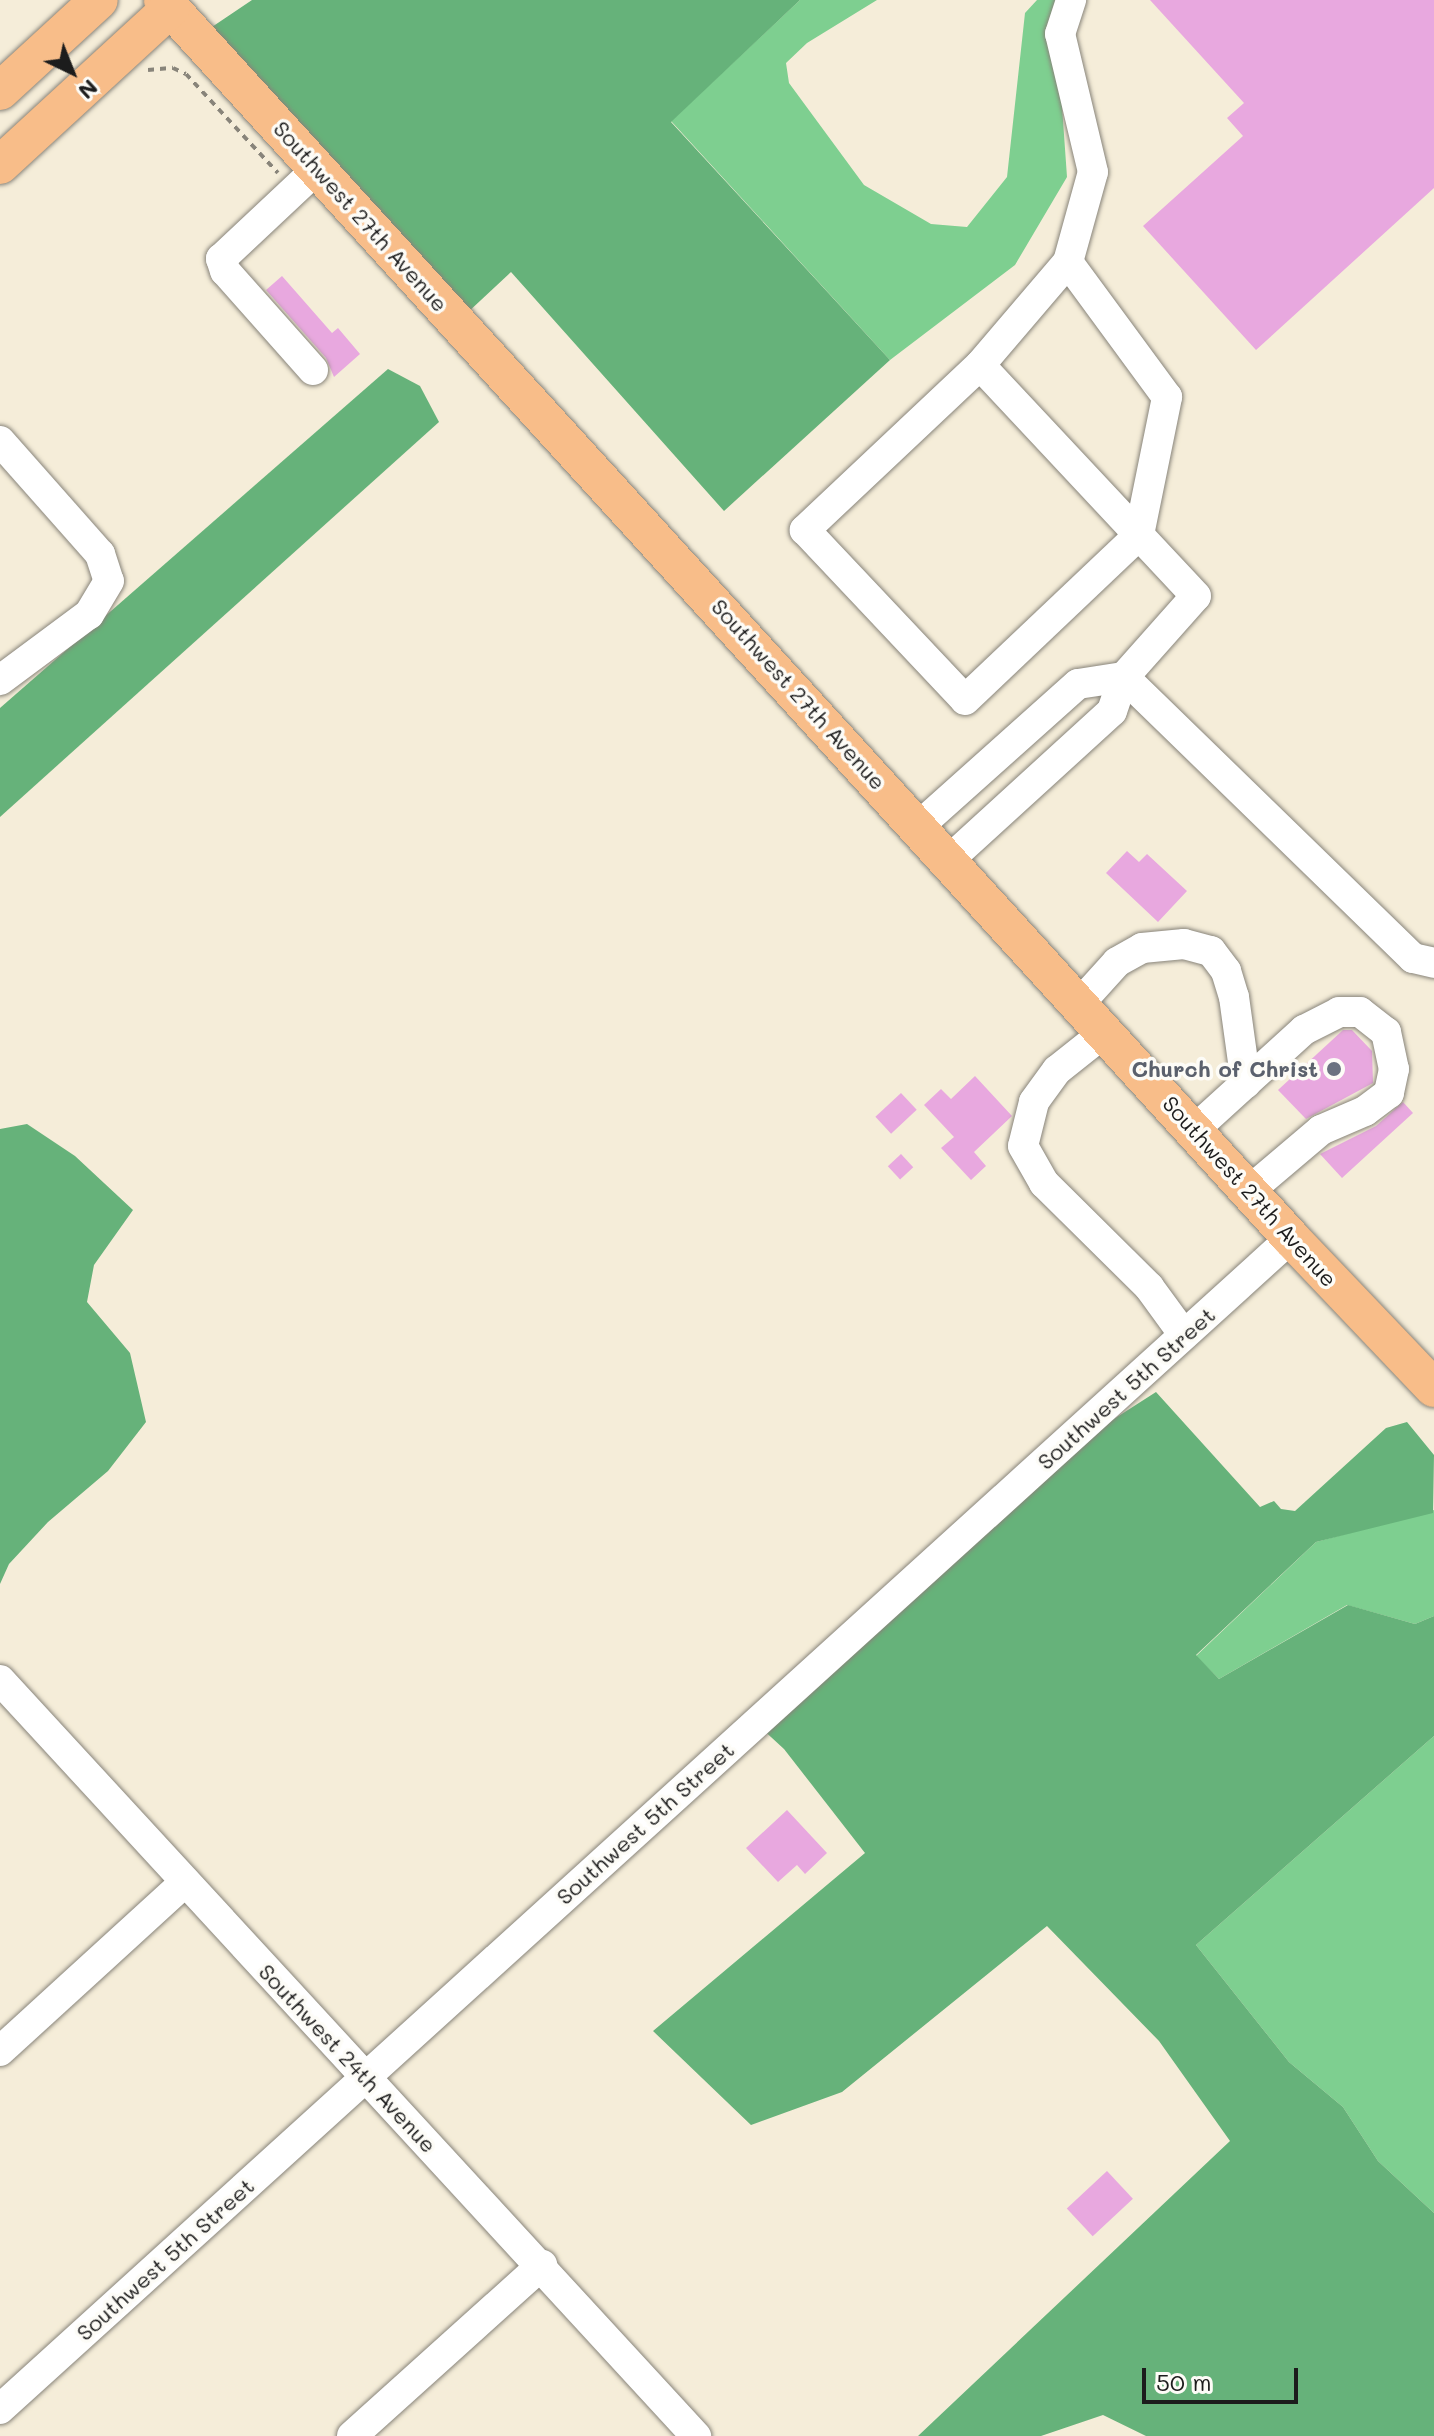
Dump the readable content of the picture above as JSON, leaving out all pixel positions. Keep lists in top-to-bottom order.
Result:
{
  "streets": {
    "main road": ["Southwest 27th Avenue"],
    "street": ["Southwest 5th Street", "Southwest 24th Avenue"]
  },
  "crossings": [
    ["Southwest 27th Avenue", "Southwest 5th Street"],
    ["Southwest 5th Street", "Southwest 24th Avenue"]
  ],
  "places": ["Church of Christ"],
  "scale_bar": "50 m",
  "north": "bottom right"
}
